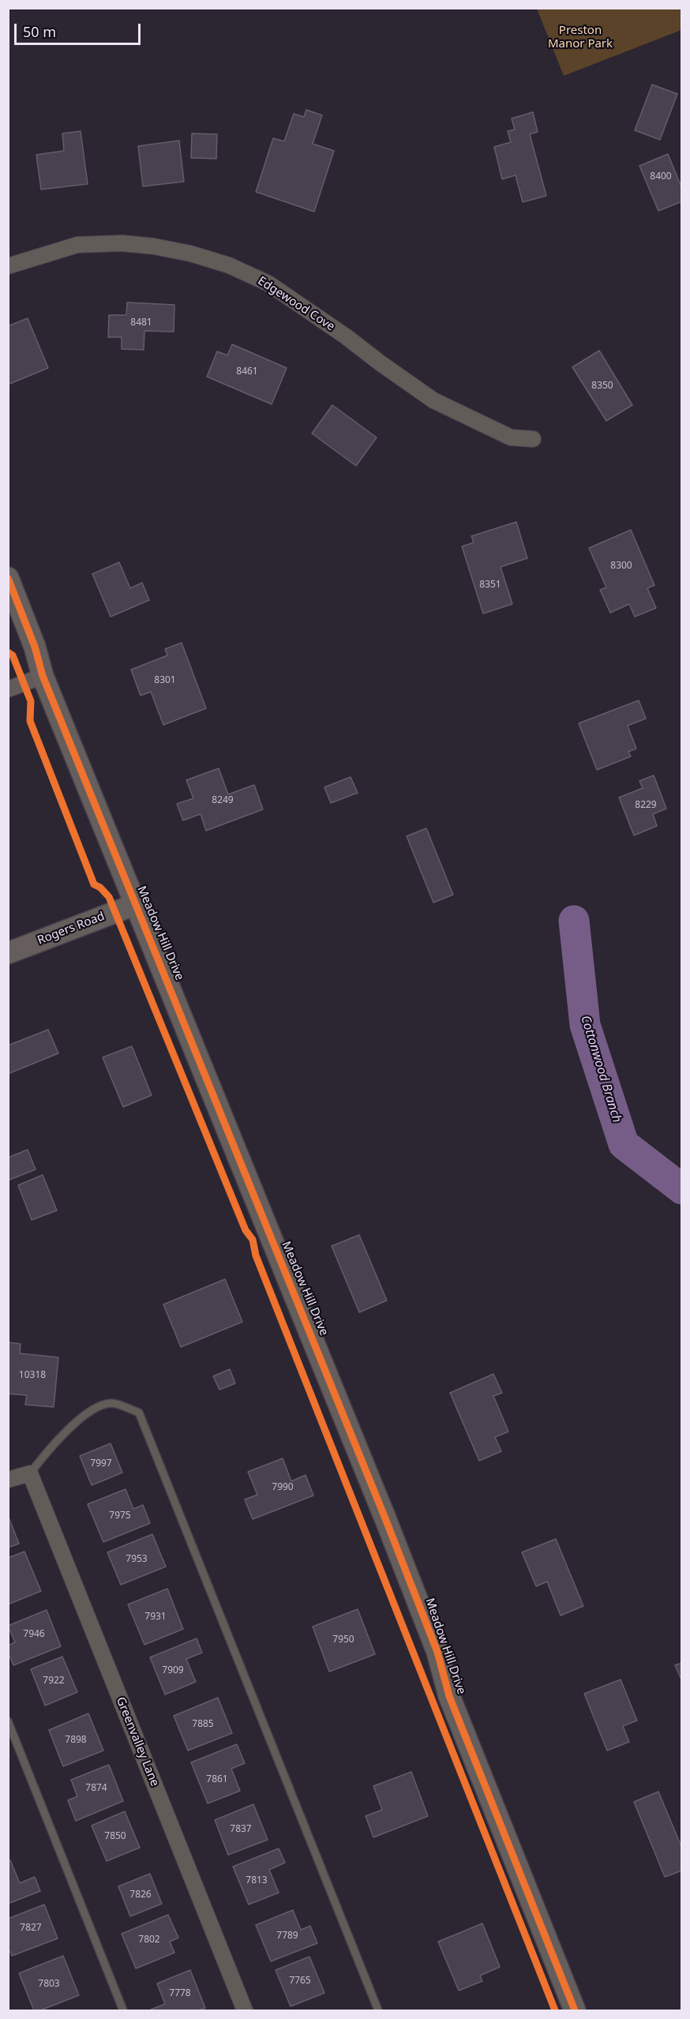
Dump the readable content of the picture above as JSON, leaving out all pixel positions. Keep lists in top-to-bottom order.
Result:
{
  "streets": {
    "street": [
      "Edgewood Cove",
      "Rogers Road",
      "Meadow Hill Drive",
      "Greenvalley Lane"
    ]
  },
  "crossings": [
    ["Rogers Road", "Meadow Hill Drive"]
  ],
  "water": ["Cottonwood Branch"],
  "parks": ["Preston Manor Park"],
  "house_numbers": [
    "8400",
    "8481",
    "8461",
    "8350",
    "8300",
    "8351",
    "8301",
    "8249",
    "8229",
    "10318",
    "7997",
    "7990",
    "7975",
    "7953",
    "7931",
    "7946",
    "7950",
    "7909",
    "7922",
    "7885",
    "7898",
    "7861",
    "7874",
    "7837",
    "7850",
    "7813",
    "7826",
    "7827",
    "7789",
    "7802",
    "7765",
    "7803",
    "7778"
  ],
  "scale_bar": "50 m"
}
